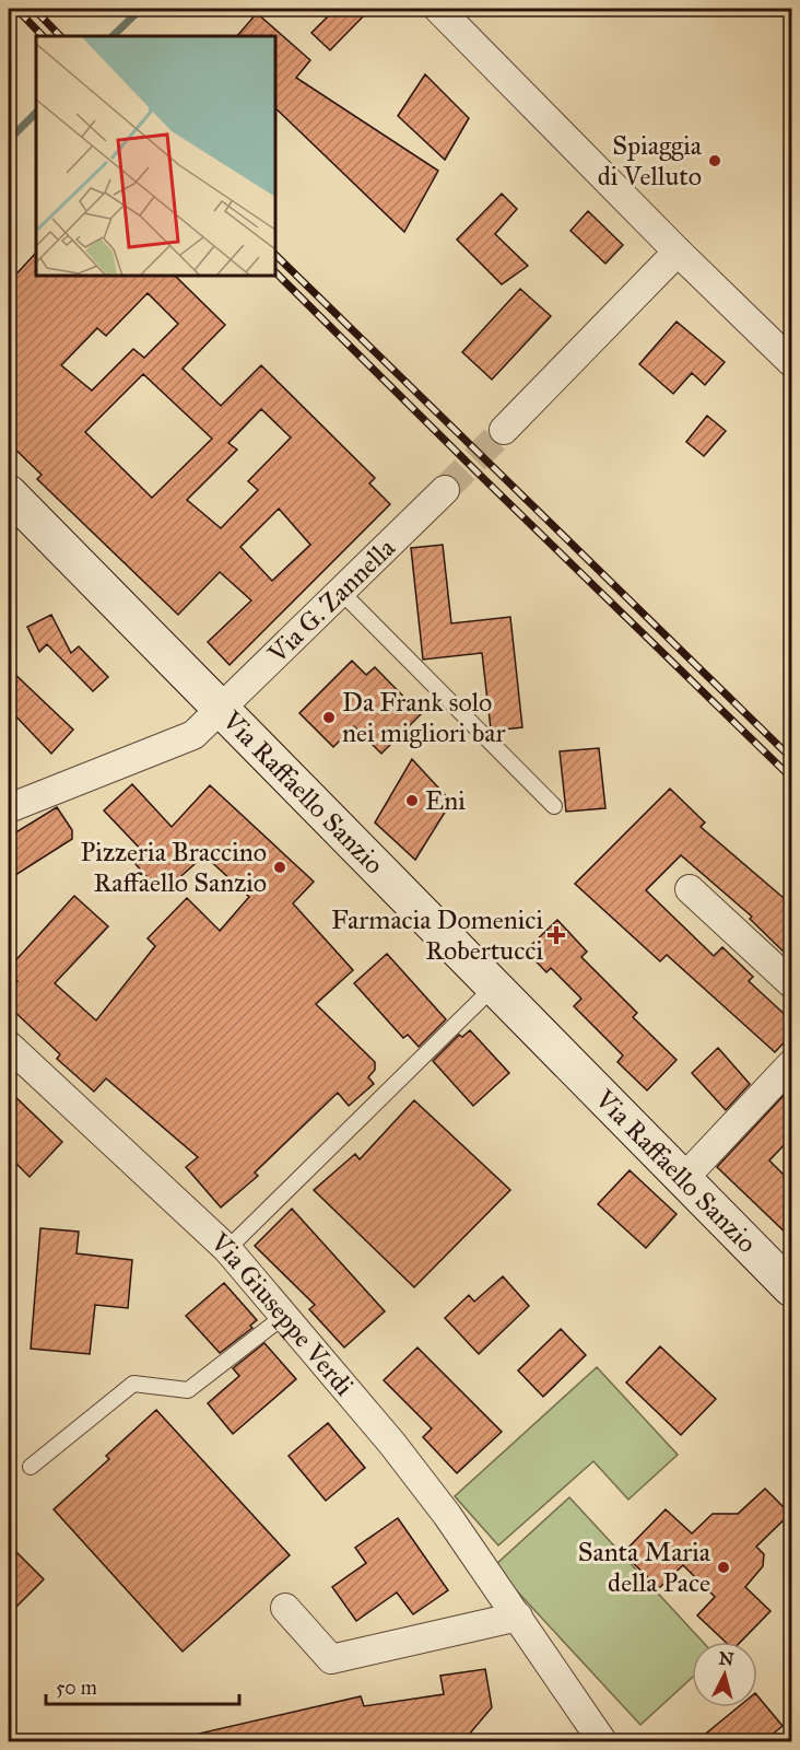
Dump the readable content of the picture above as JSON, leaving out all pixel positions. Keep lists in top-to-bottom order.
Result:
{
  "streets": {
    "main road": ["Via Raffaello Sanzio"],
    "street": ["Via G. Zannella", "Via Giuseppe Verdi"]
  },
  "crossings": [
    ["Via G. Zannella", "Via Raffaello Sanzio"]
  ],
  "places": {
    "other": [
      "Spiaggia di Velluto",
      "Da Frank solo nei migliori bar",
      "Eni",
      "Pizzeria Braccino Raffaello Sanzio",
      "Santa Maria della Pace"
    ],
    "health": ["Farmacia Domenici Robertucci"]
  },
  "scale_bar": "50 m",
  "north": "top"
}
